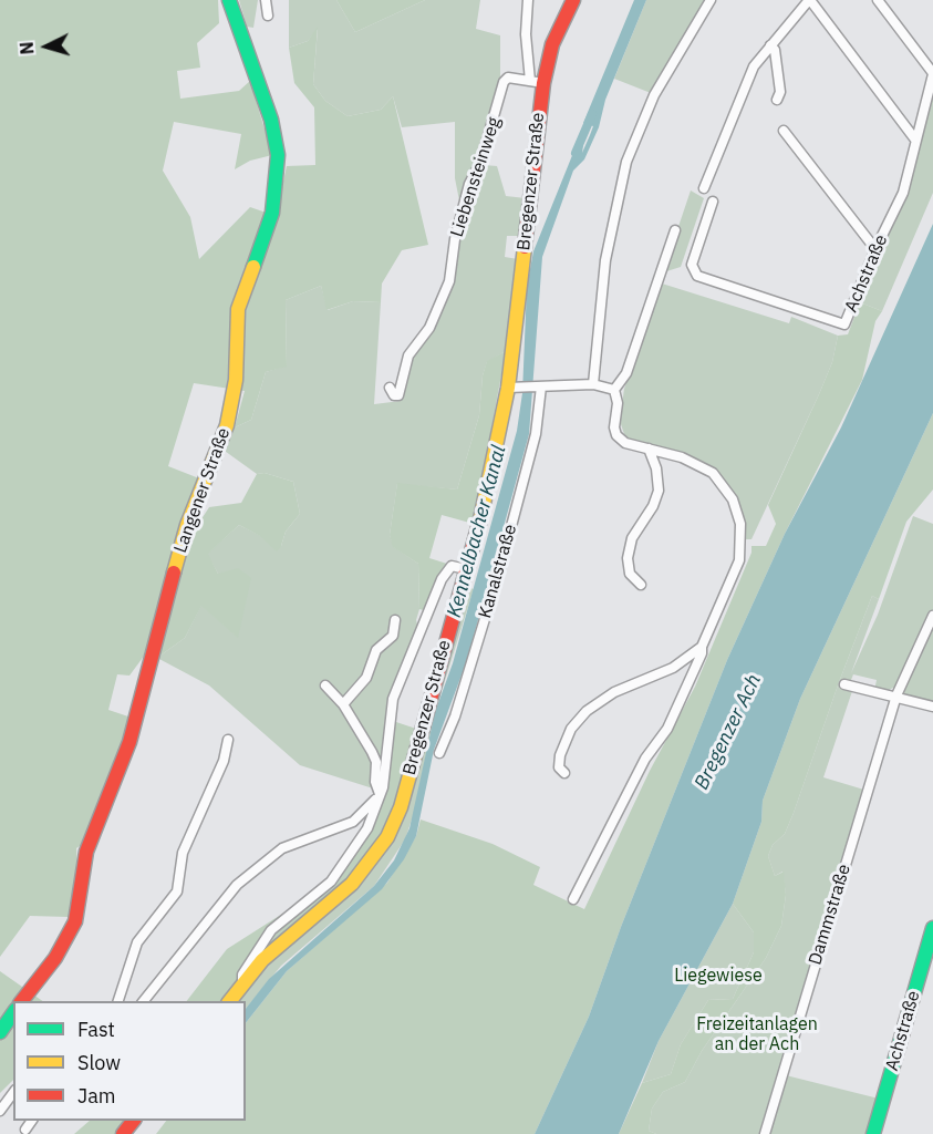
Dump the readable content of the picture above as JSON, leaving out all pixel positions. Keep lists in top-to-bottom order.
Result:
{
  "streets": {
    "main road": ["Bregenzer Straße", "Achstraße", "Langener Straße"],
    "street": ["Liebensteinweg", "Kanalstraße", "Dammstraße"]
  },
  "crossings": [
    ["Liebensteinweg", "Bregenzer Straße"]
  ],
  "water": ["Kennelbacher Kanal", "Bregenzer Ach"],
  "parks": ["Liegewiese", "Freizeitanlagen an der Ach"],
  "legend": ["Fast", "Slow", "Jam"],
  "north": "left"
}
